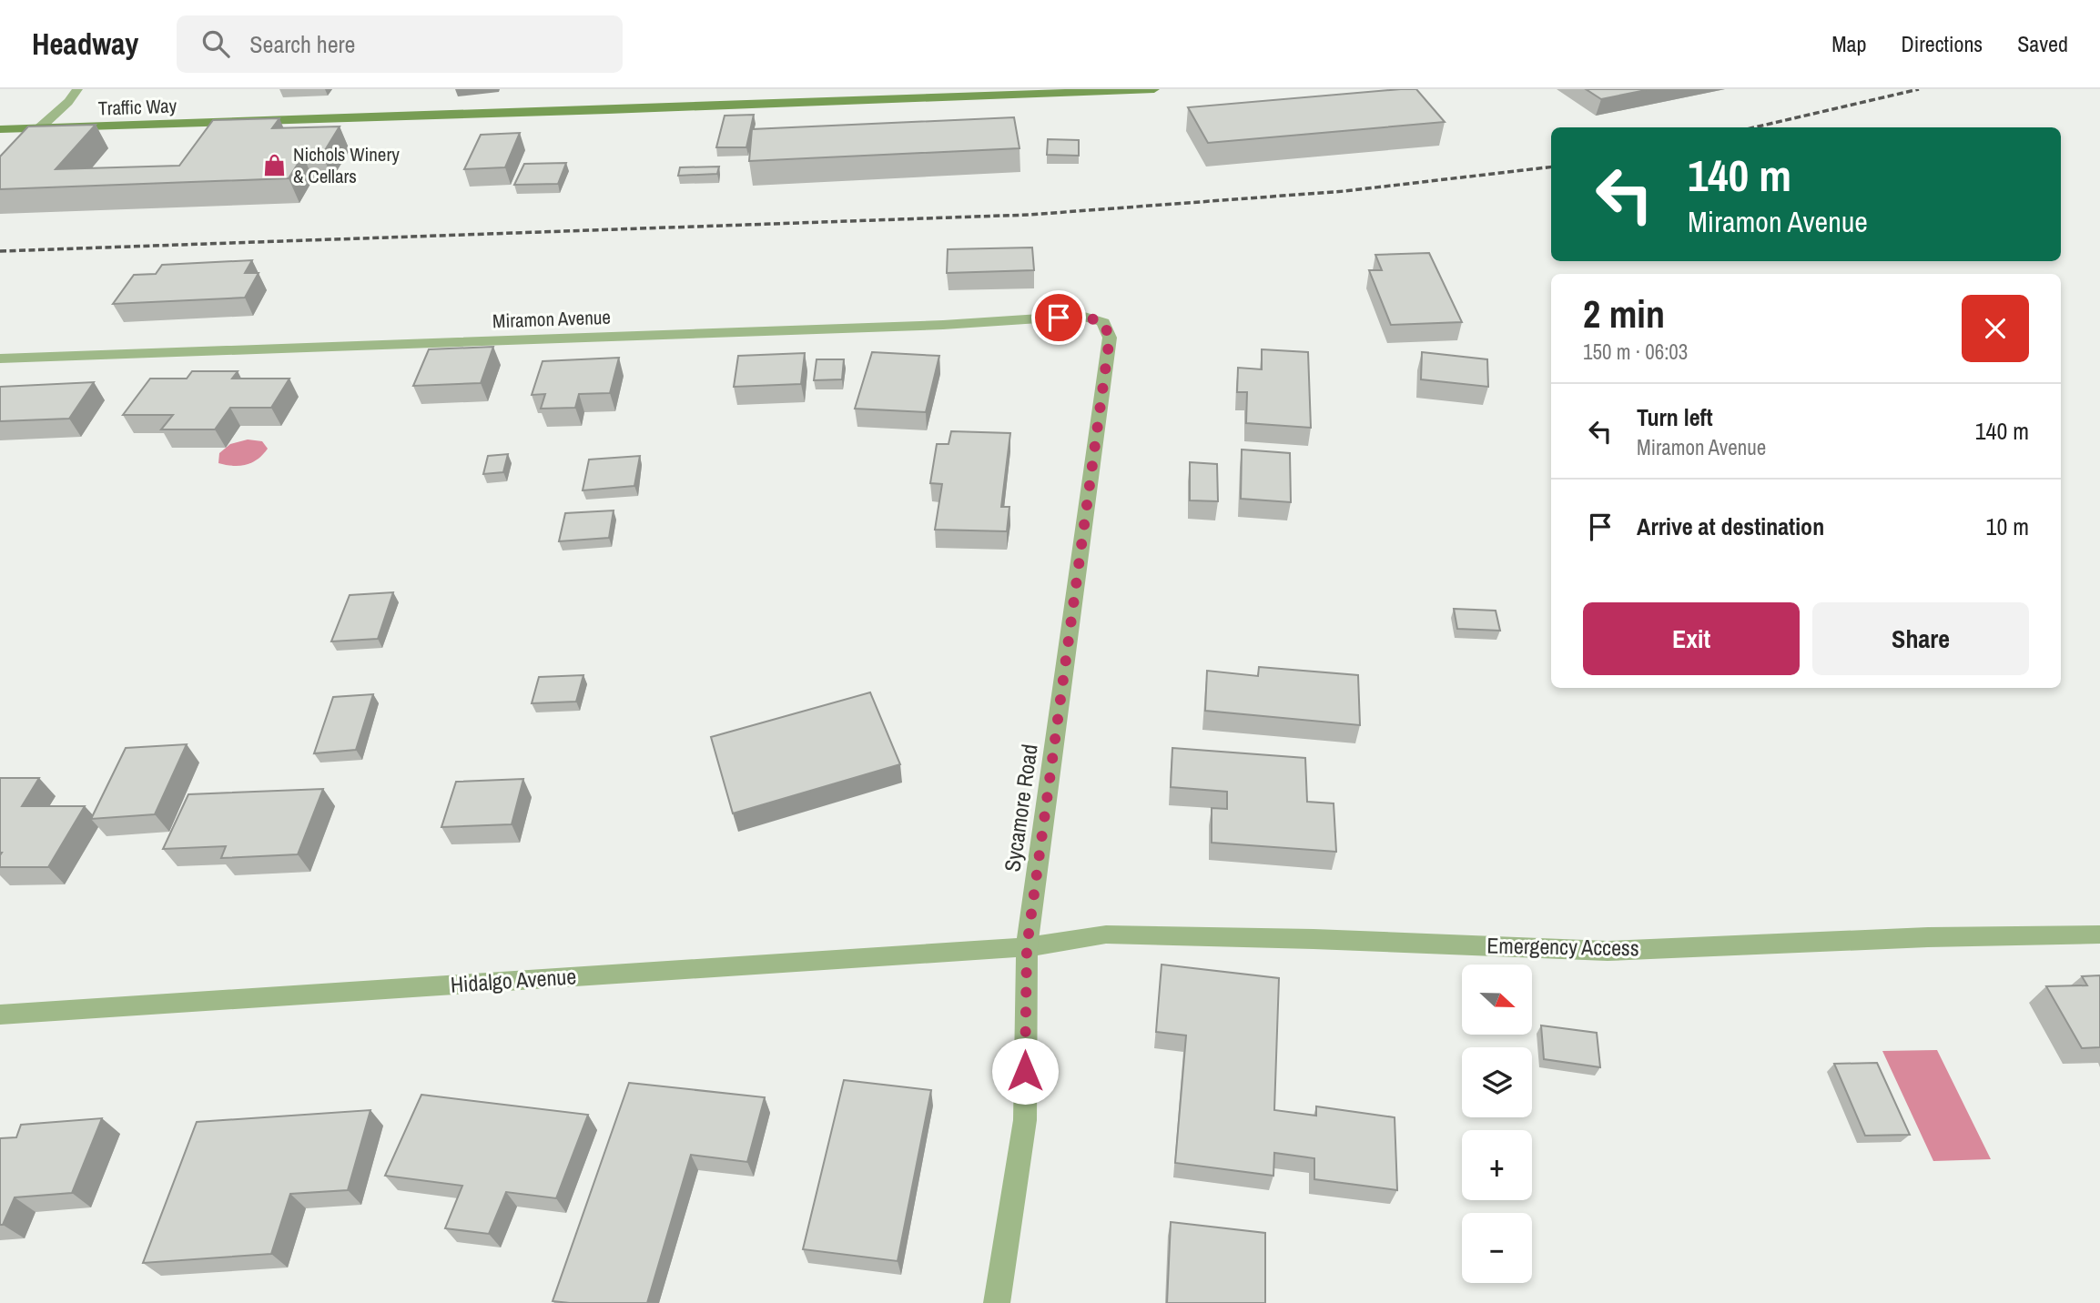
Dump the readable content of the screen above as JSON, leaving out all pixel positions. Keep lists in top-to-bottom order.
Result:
{
  "streets": {
    "street": [
      "Traffic Way",
      "Miramon Avenue",
      "Sycamore Road",
      "Emergency Access",
      "Hidalgo Avenue"
    ]
  },
  "crossings": [
    ["Miramon Avenue", "Sycamore Road"],
    ["Sycamore Road", "Emergency Access"],
    ["Sycamore Road", "Hidalgo Avenue"],
    ["Emergency Access", "Hidalgo Avenue"]
  ],
  "places": {
    "shop": ["Nichols Winery & Cellars"]
  },
  "north": "right",
  "page": {
    "header": "Headway",
    "search": "Search here",
    "nav": ["Map", "Directions", "Saved"],
    "turn": ["140 m", "Miramon Avenue"],
    "heading": ["2 min", "150 m · 06:03"],
    "list": [
      {
        "name": "Turn left",
        "note": "Miramon Avenue",
        "value": "140 m"
      },
      {
        "name": "Arrive at destination",
        "value": "10 m"
      }
    ],
    "buttons": ["Exit", "Share"],
    "map_buttons": ["+", "−"]
  }
}
